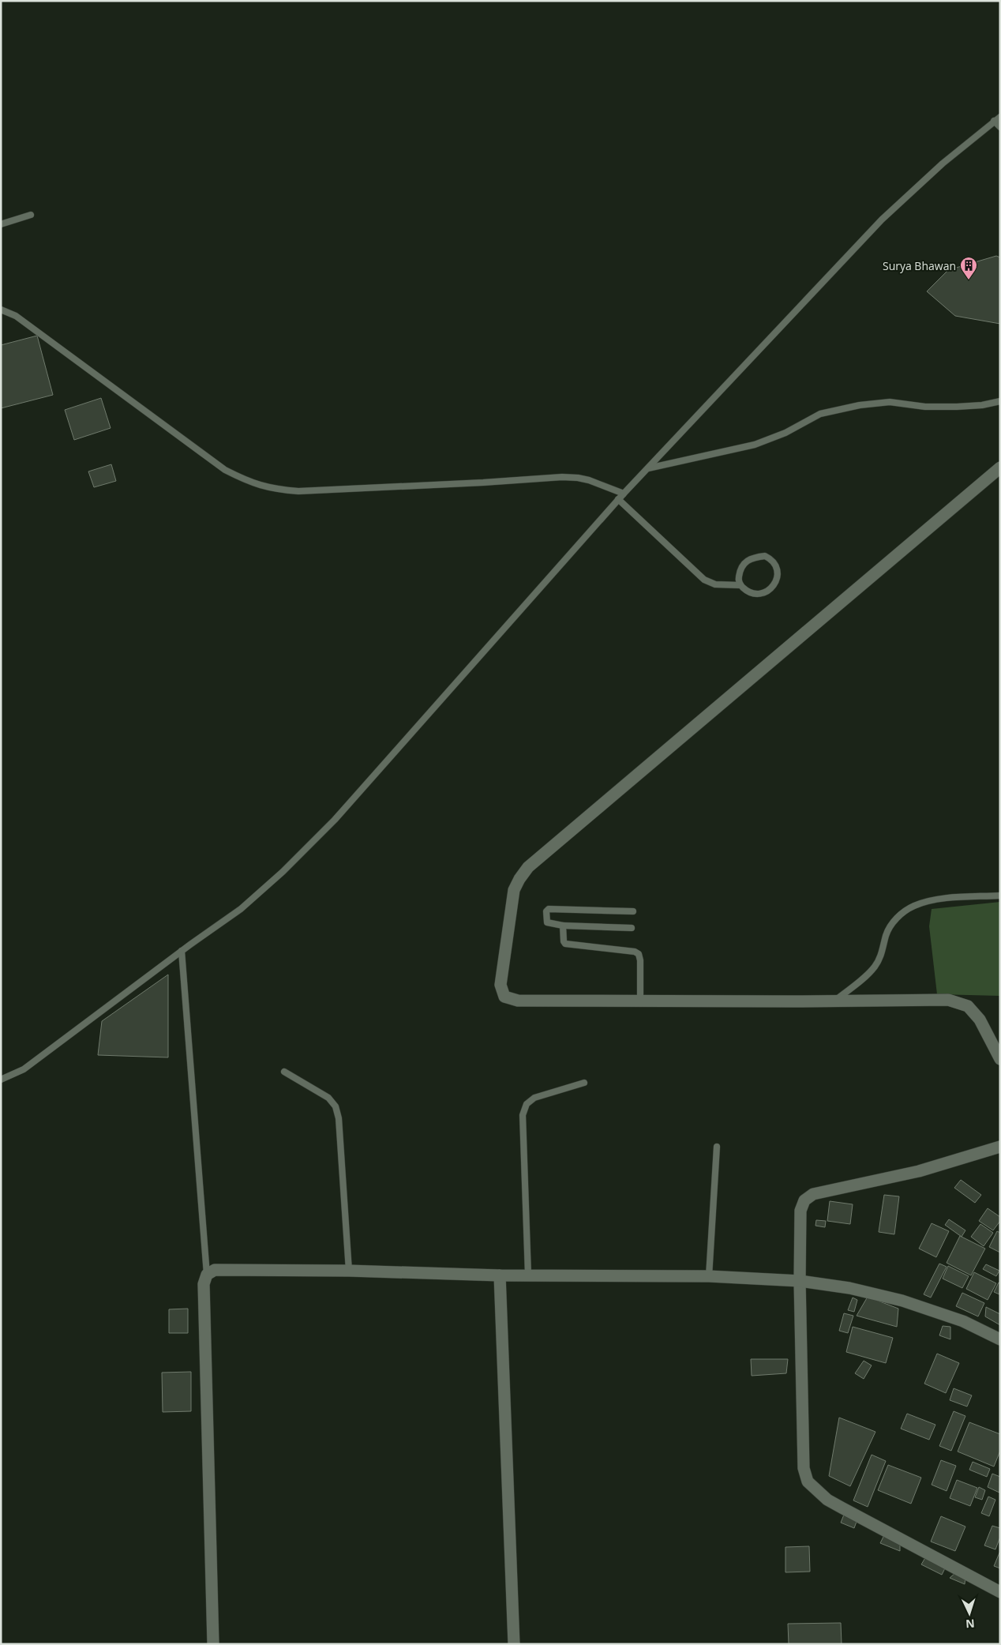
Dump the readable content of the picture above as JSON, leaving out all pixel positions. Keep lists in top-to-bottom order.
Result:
{
  "places": {
    "building": ["Surya Bhawan"]
  },
  "north": "bottom"
}
